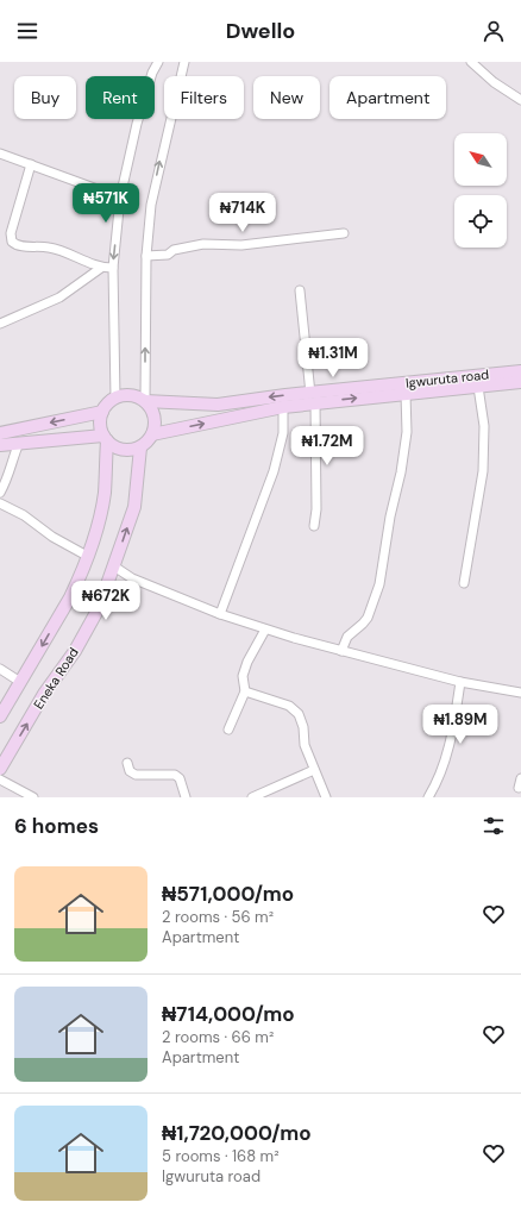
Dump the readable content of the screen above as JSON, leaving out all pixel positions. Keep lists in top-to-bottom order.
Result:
{
  "streets": {
    "main road": ["Igwuruta road", "Eneka Road"]
  },
  "crossings": [
    ["Igwuruta road", "Eneka Road"]
  ],
  "north": "top left",
  "page": {
    "header": "Dwello",
    "chip": [
      "Buy",
      "Rent",
      "Filters",
      "New",
      "Apartment"
    ],
    "price": [
      "₦571K",
      "₦714K",
      "₦1.31M",
      "₦1.72M",
      "₦672K",
      "₦1.89M"
    ],
    "heading": "6 homes",
    "list": [
      {
        "name": "₦571,000/mo",
        "note": "2 rooms · 56 m² · Apartment"
      },
      {
        "name": "₦714,000/mo",
        "note": "2 rooms · 66 m² · Apartment"
      },
      {
        "name": "₦1,720,000/mo",
        "note": "5 rooms · 168 m² · Igwuruta road"
      }
    ]
  }
}
